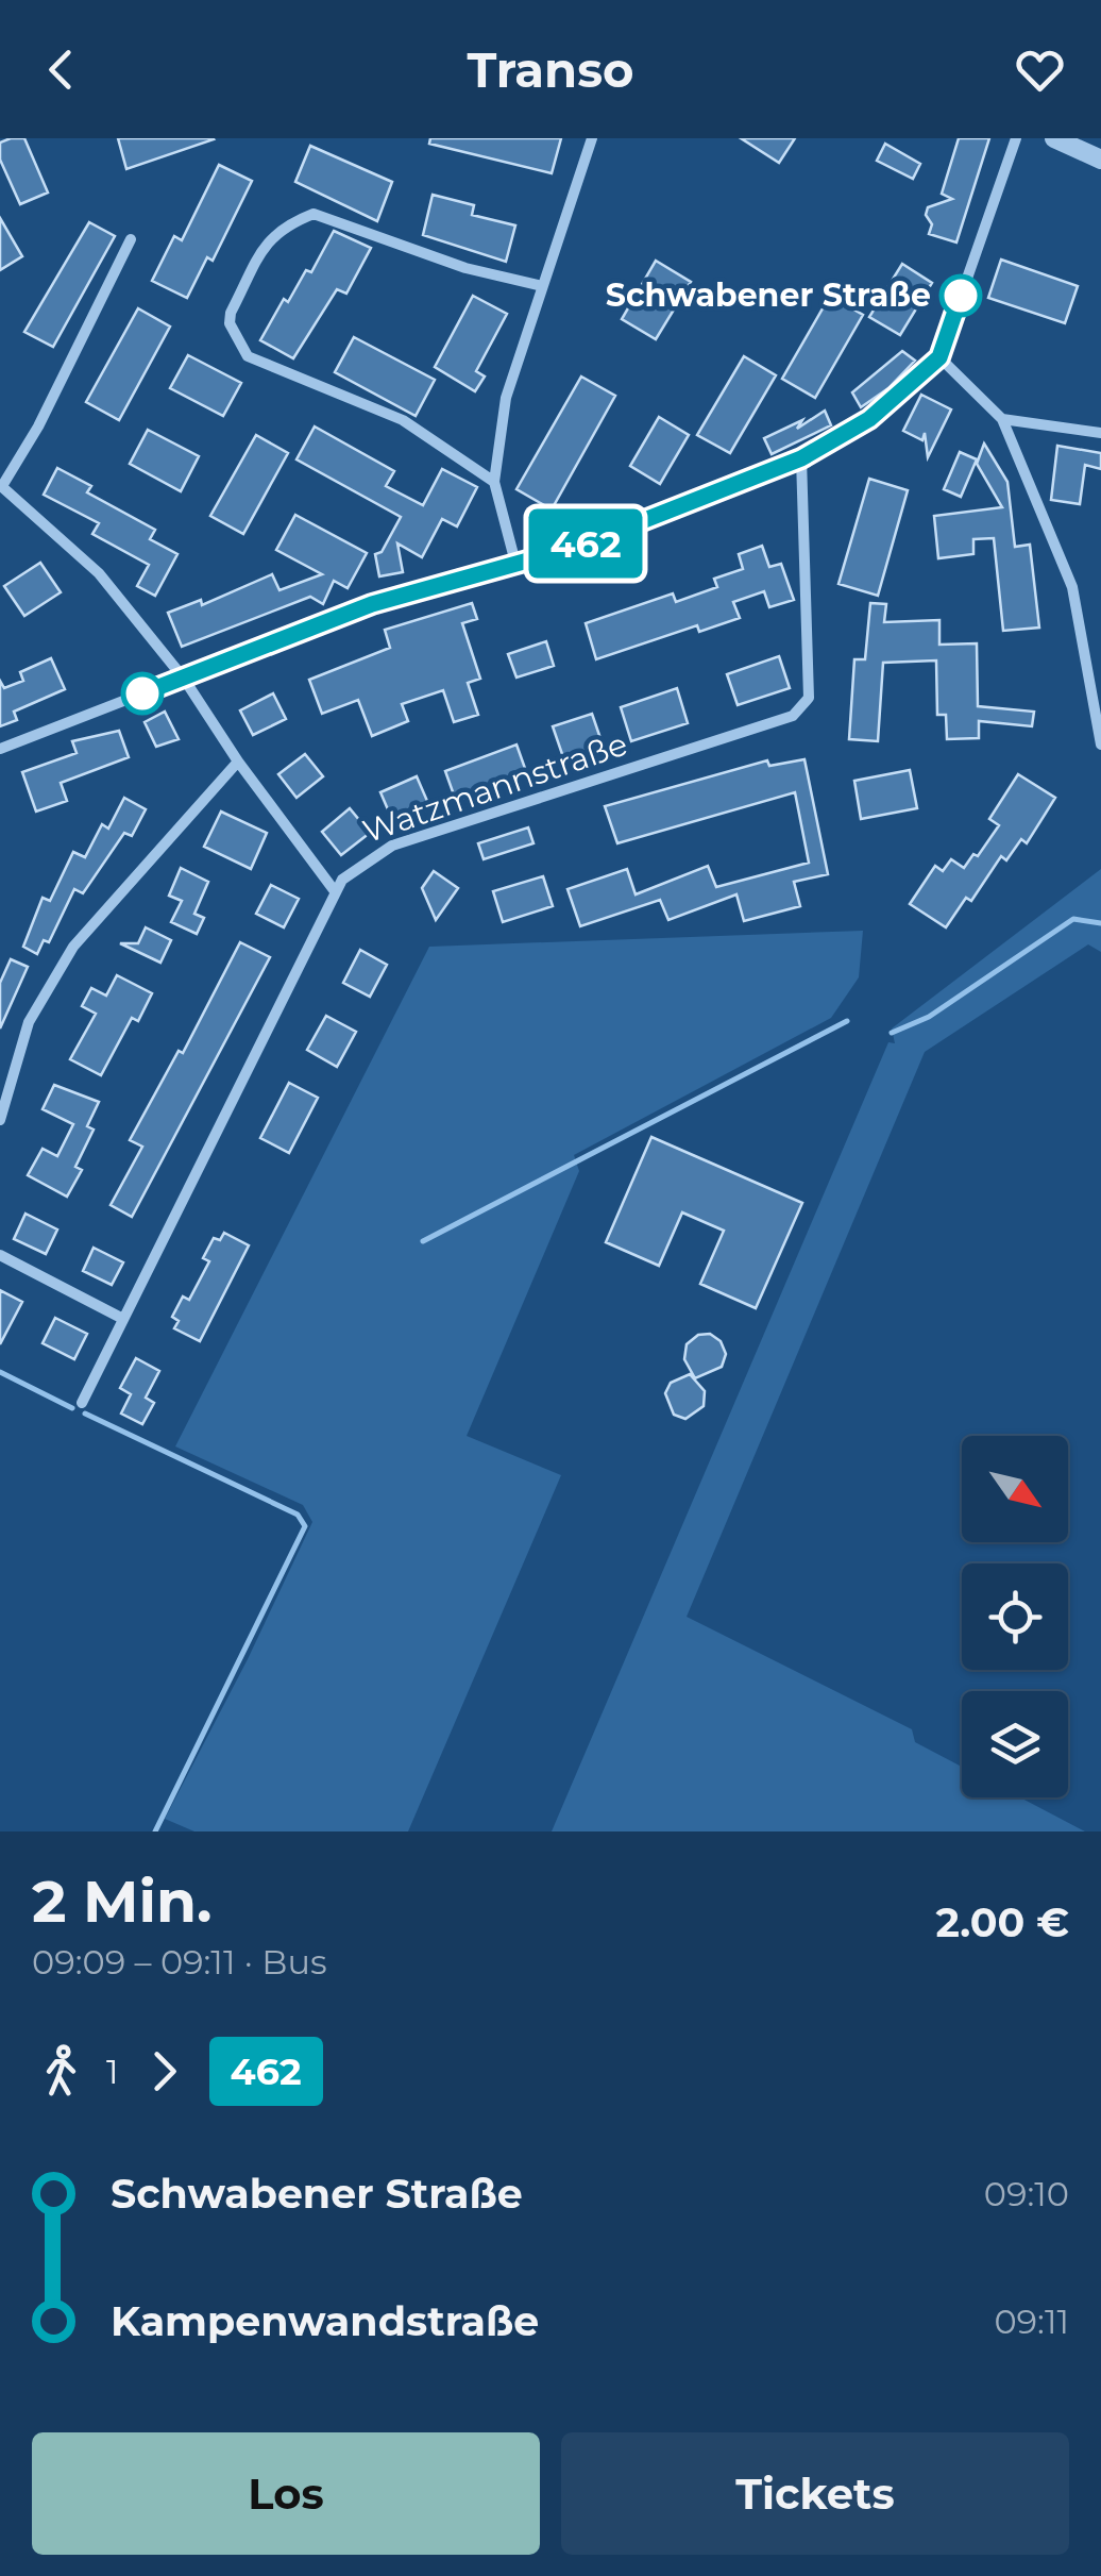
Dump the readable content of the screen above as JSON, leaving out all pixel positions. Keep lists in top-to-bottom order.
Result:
{
  "streets": {
    "street": ["Watzmannstraße"]
  },
  "places": ["Schwabener Straße"],
  "lines": ["bus line 462"],
  "north": "bottom right",
  "page": {
    "header": "Transo",
    "on_map": "462",
    "heading": ["2 Min.", "09:09 – 09:11 · Bus", "2.00 €"],
    "legs": ["1", "462"],
    "list": [
      {
        "name": "Schwabener Straße",
        "value": "09:10"
      },
      {
        "name": "Kampenwandstraße",
        "value": "09:11"
      }
    ],
    "buttons": ["Los", "Tickets"]
  }
}
